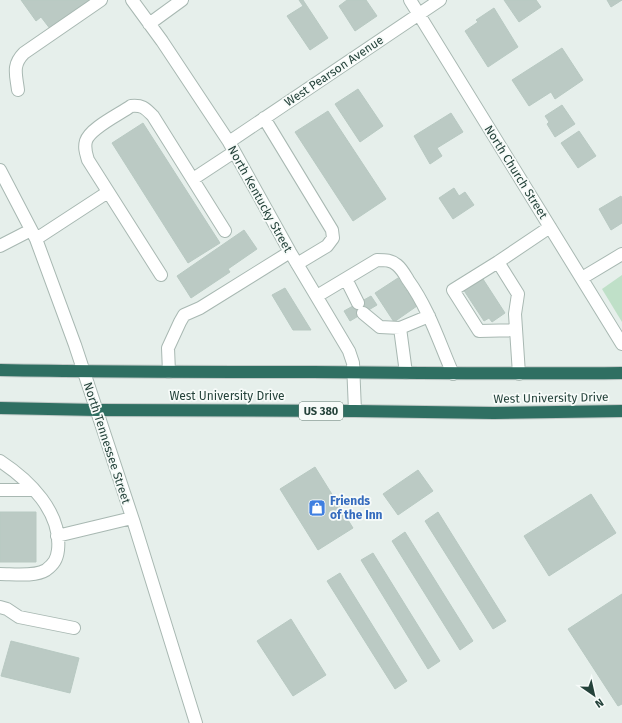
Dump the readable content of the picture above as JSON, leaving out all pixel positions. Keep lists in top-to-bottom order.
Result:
{
  "streets": {
    "highway": ["West University Drive", "US 380"],
    "street": [
      "West Pearson Avenue",
      "North Church Street",
      "North Kentucky Street",
      "North Tennessee Street"
    ]
  },
  "crossings": [
    ["West Pearson Avenue", "North Church Street"],
    ["West Pearson Avenue", "North Kentucky Street"],
    ["North Kentucky Street", "West University Drive"],
    ["West University Drive", "North Tennessee Street"]
  ],
  "places": {
    "shop": ["Friends of the Inn"]
  },
  "north": "bottom right"
}
